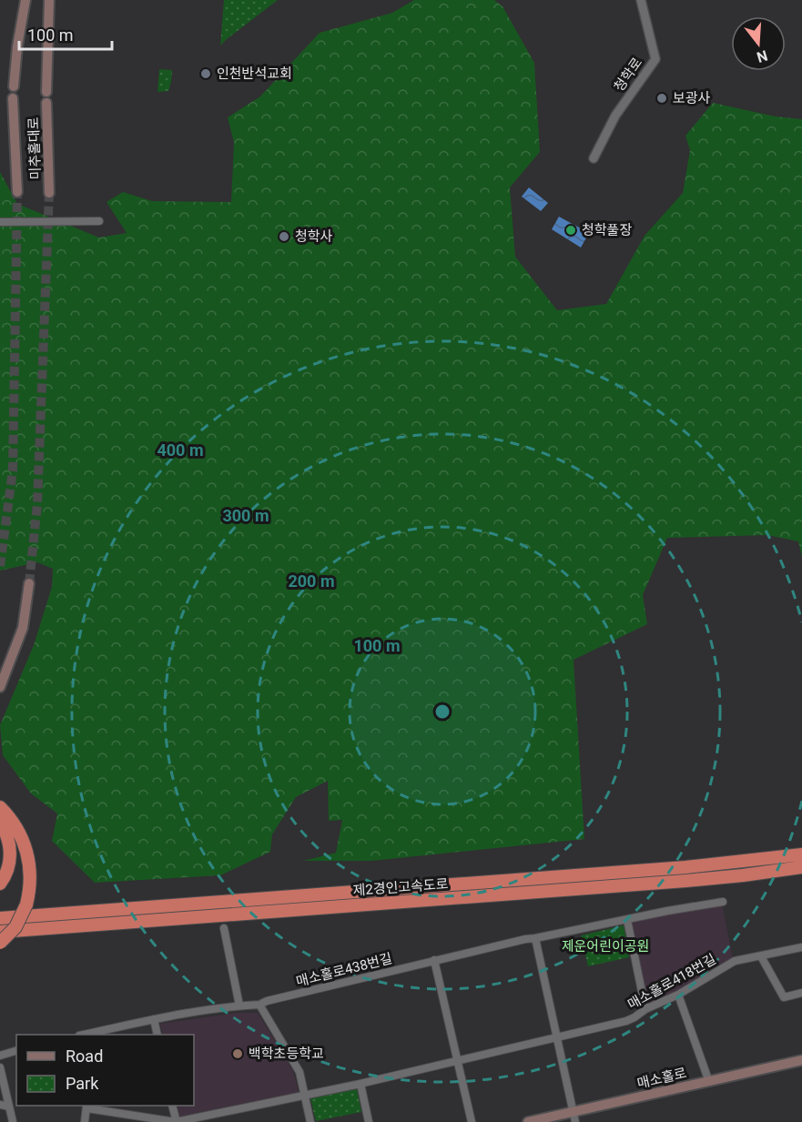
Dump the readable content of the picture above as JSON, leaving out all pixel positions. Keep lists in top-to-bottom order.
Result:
{
  "streets": {
    "highway": ["제2경인고속도로"],
    "main road": ["미추홀대로", "매소홀로"],
    "street": ["청학로", "매소홀로438번길", "매소홀로418번길"]
  },
  "parks": ["제운어린이공원"],
  "places": [
    "인천반석교회",
    "보광사",
    "청학풀장",
    "청학사",
    "백학초등학교"
  ],
  "legend": ["Road", "Park"],
  "scale_bar": "100 m",
  "north": "bottom",
  "rings": [
    "400 m",
    "300 m",
    "200 m",
    "100 m"
  ]
}
